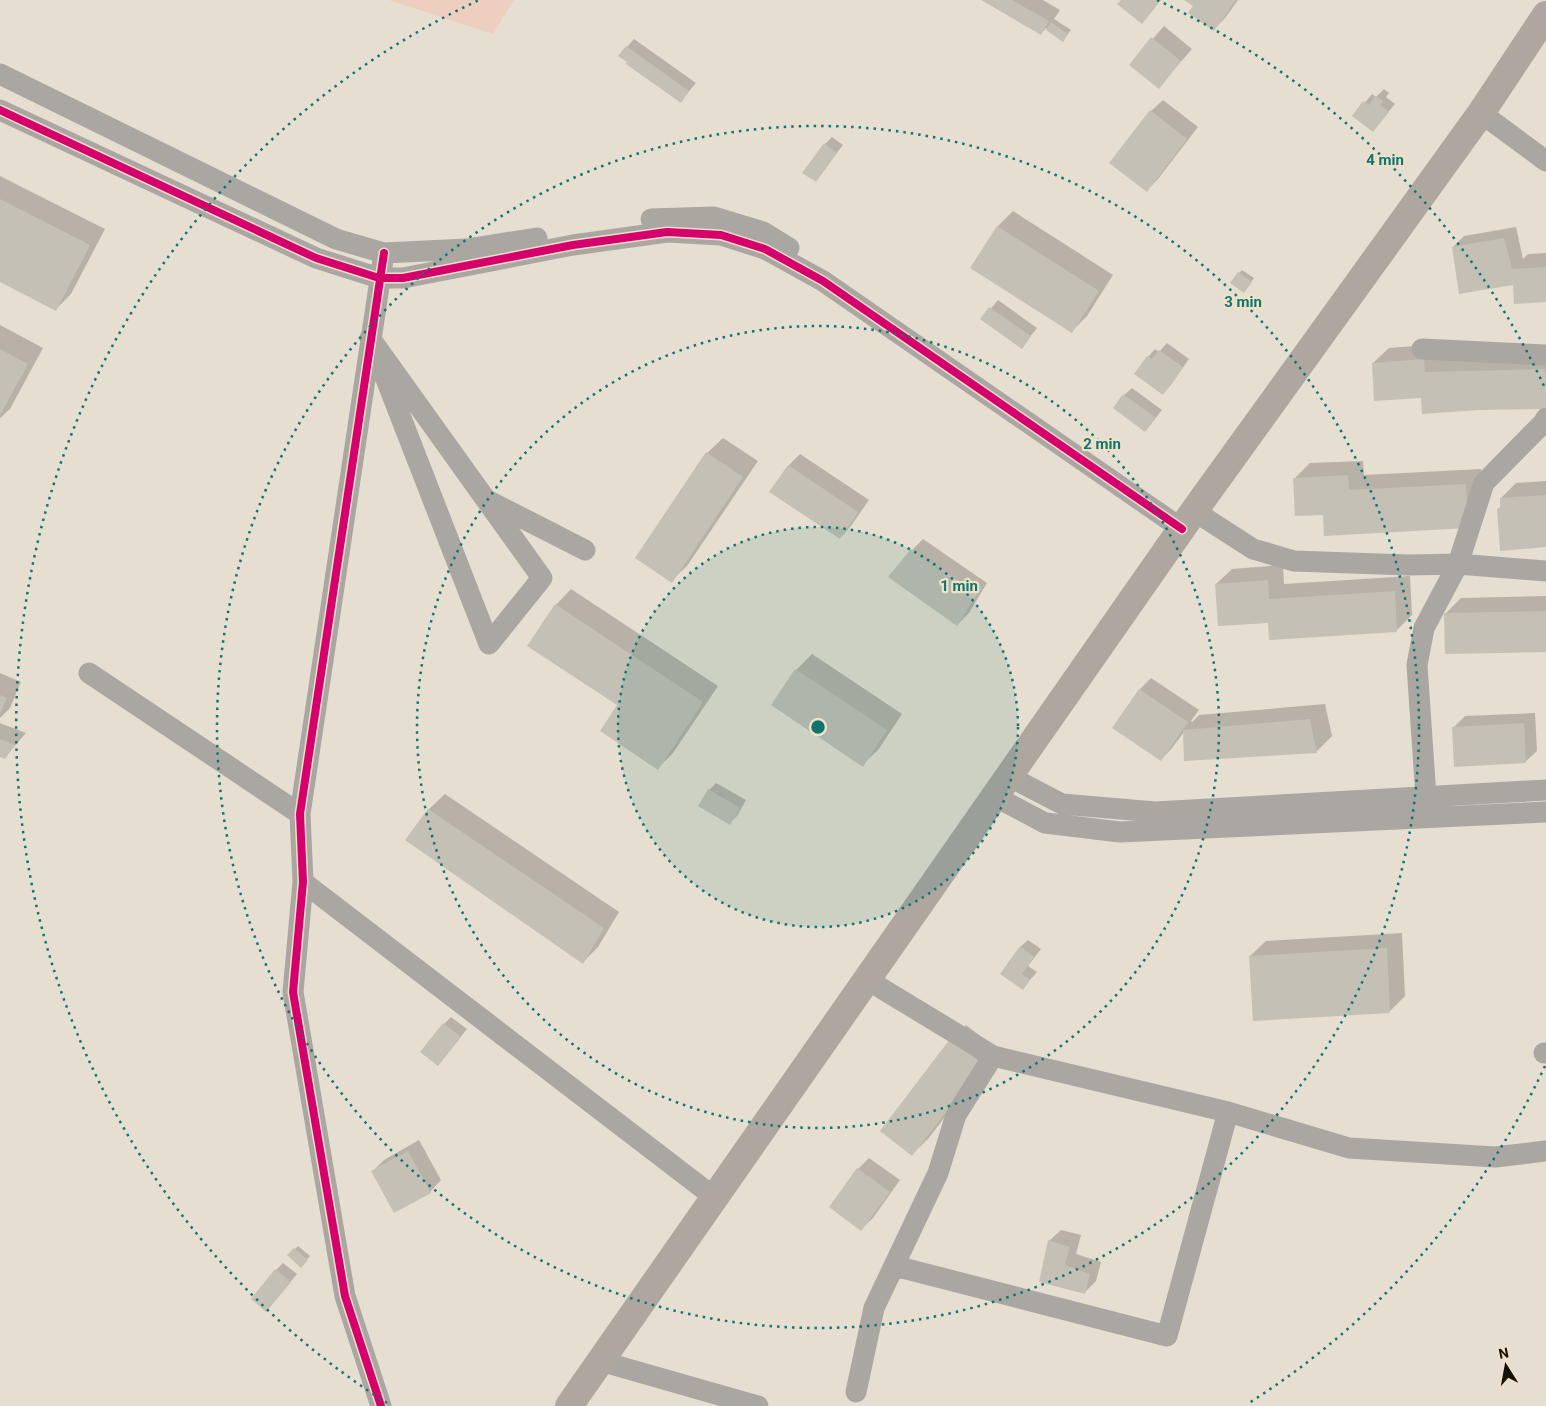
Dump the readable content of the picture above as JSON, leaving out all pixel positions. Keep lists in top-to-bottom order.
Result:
{
  "north": "top",
  "rings": [
    "4 min",
    "3 min",
    "2 min",
    "1 min"
  ]
}
